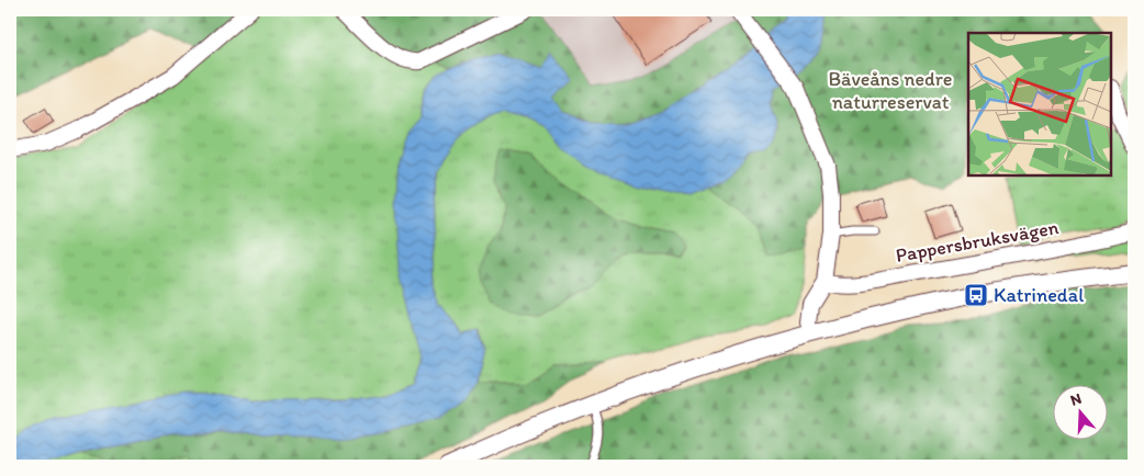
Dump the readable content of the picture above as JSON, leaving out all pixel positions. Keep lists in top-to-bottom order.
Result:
{
  "streets": {
    "street": ["Pappersbruksvägen"]
  },
  "parks": ["Bäveåns nedre naturreservat"],
  "places": {
    "bus stop": ["Katrinedal"]
  },
  "north": "top"
}
